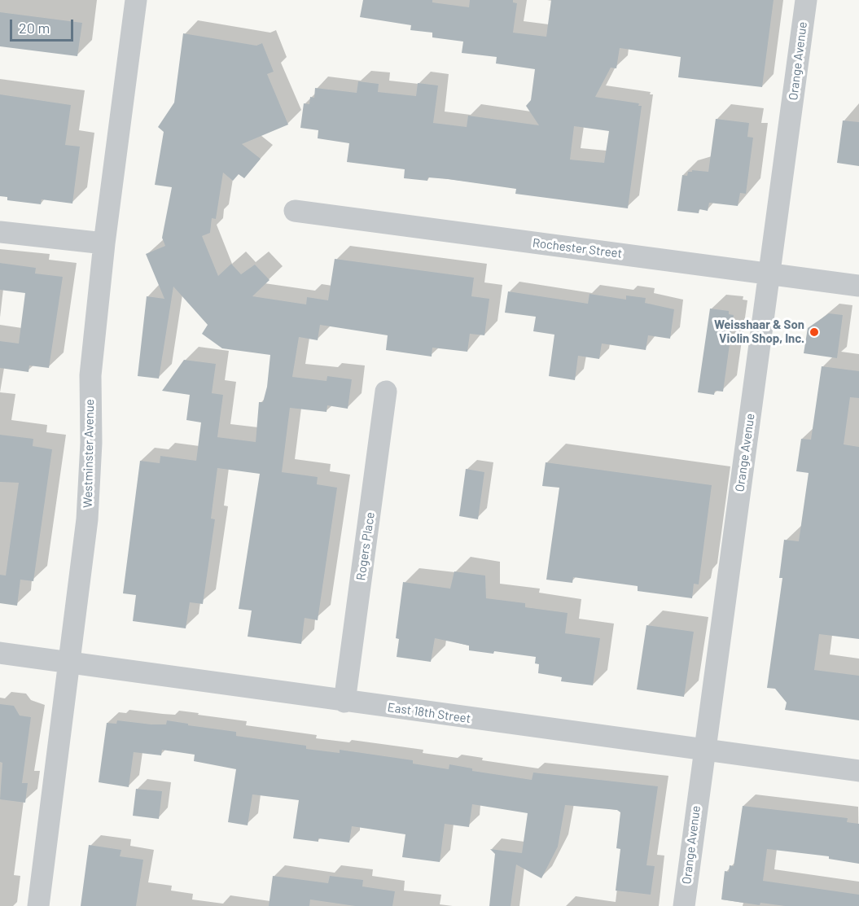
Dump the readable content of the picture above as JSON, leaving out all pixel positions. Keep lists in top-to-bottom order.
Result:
{
  "streets": {
    "street": [
      "Orange Avenue",
      "Rochester Street",
      "Westminster Avenue",
      "Rogers Place",
      "East 18th Street"
    ]
  },
  "crossings": [
    ["Orange Avenue", "Rochester Street"],
    ["Orange Avenue", "East 18th Street"],
    ["Westminster Avenue", "East 18th Street"],
    ["Rogers Place", "East 18th Street"]
  ],
  "places": ["Weisshaar & Son Violin Shop, Inc."],
  "scale_bar": "20 m"
}
